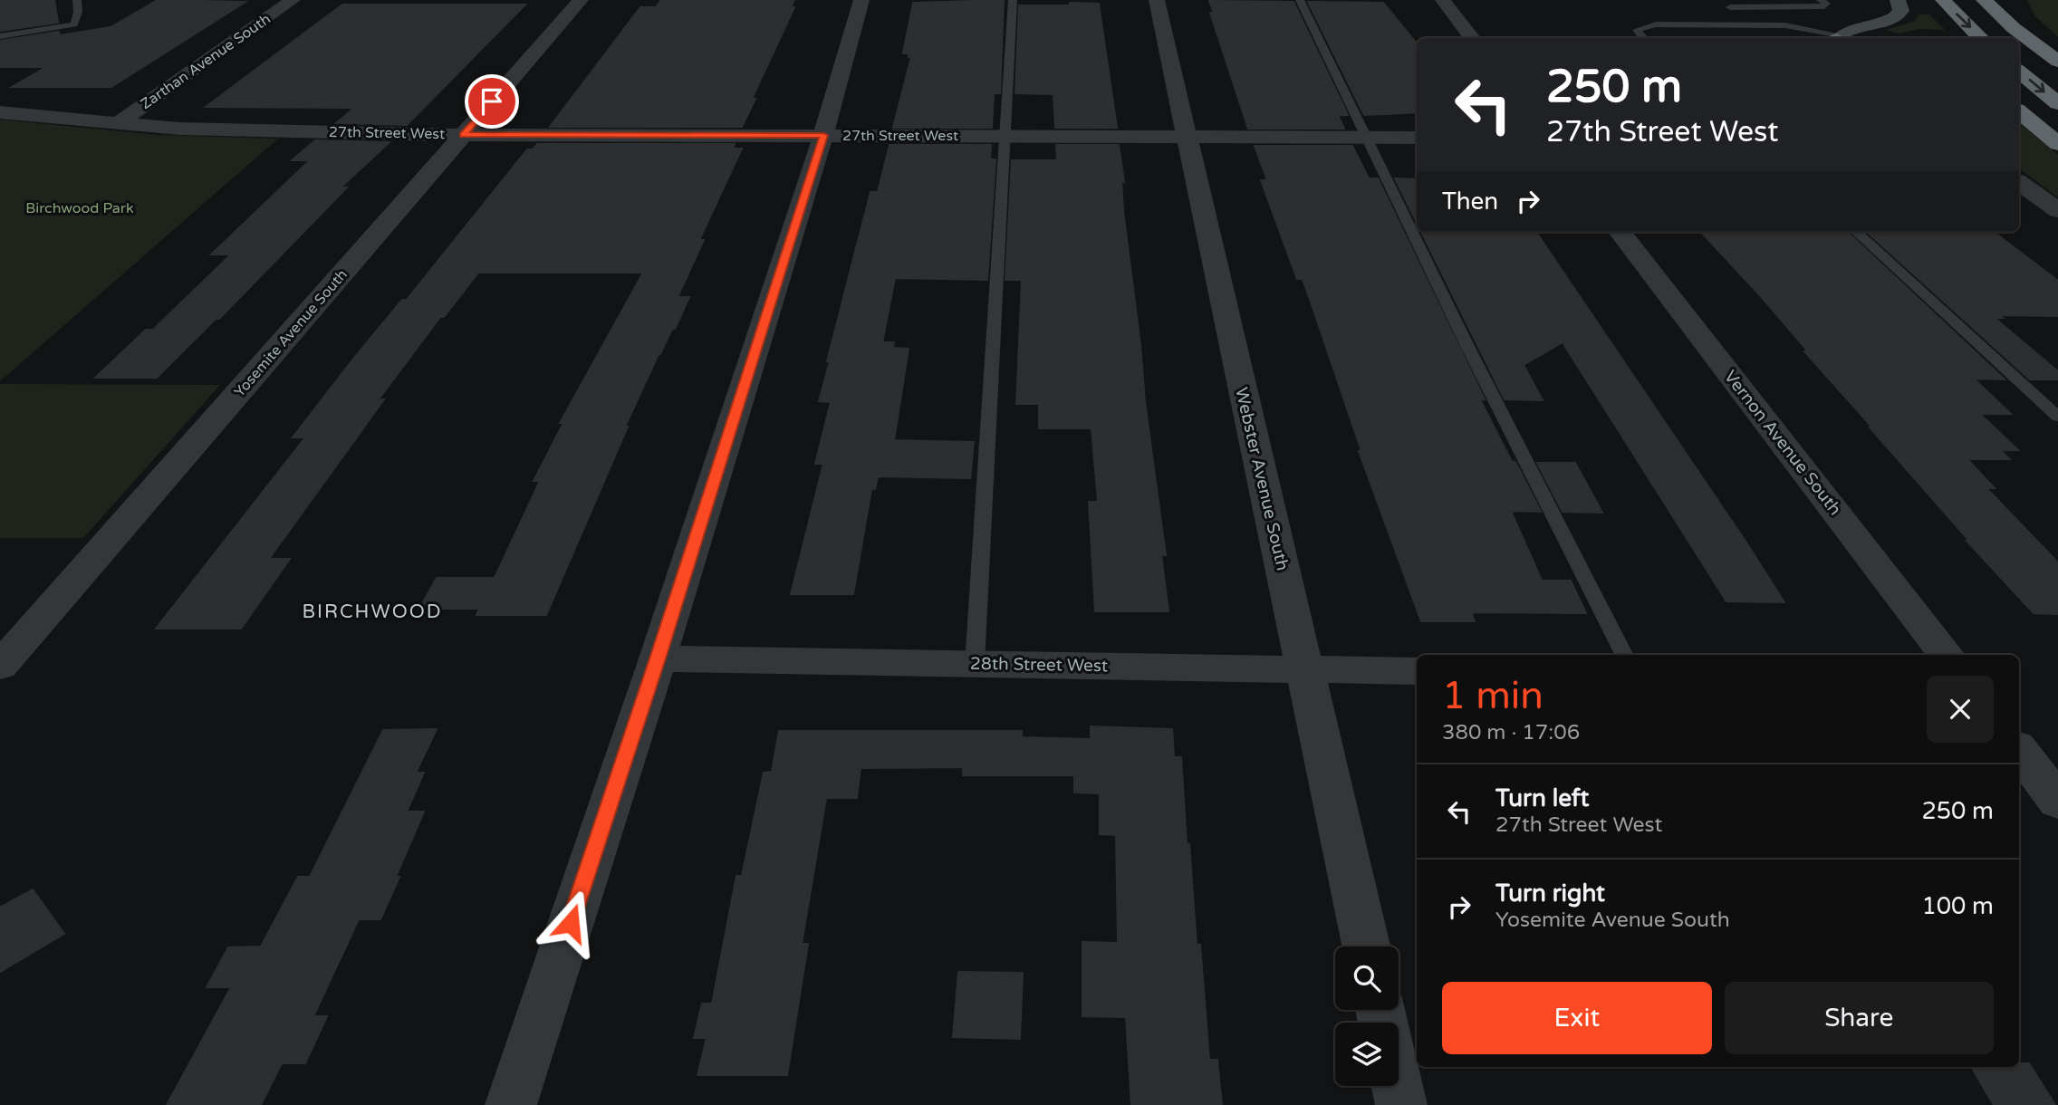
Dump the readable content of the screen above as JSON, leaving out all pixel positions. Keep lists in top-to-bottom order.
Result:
{
  "streets": {
    "street": [
      "Zarthan Avenue South",
      "27th Street West",
      "Yosemite Avenue South",
      "Vernon Avenue South",
      "Webster Avenue South",
      "28th Street West"
    ]
  },
  "crossings": [
    ["Zarthan Avenue South", "27th Street West"],
    ["27th Street West", "Yosemite Avenue South"],
    ["27th Street West", "Webster Avenue South"],
    ["Webster Avenue South", "28th Street West"]
  ],
  "districts": ["BIRCHWOOD"],
  "parks": ["Birchwood Park"],
  "page": {
    "turn": ["250 m", "27th Street West"],
    "then": "Then",
    "heading": ["1 min", "380 m · 17:06"],
    "list": [
      {
        "name": "Turn left",
        "note": "27th Street West",
        "value": "250 m"
      },
      {
        "name": "Turn right",
        "note": "Yosemite Avenue South",
        "value": "100 m"
      }
    ],
    "buttons": ["Exit", "Share"]
  }
}
